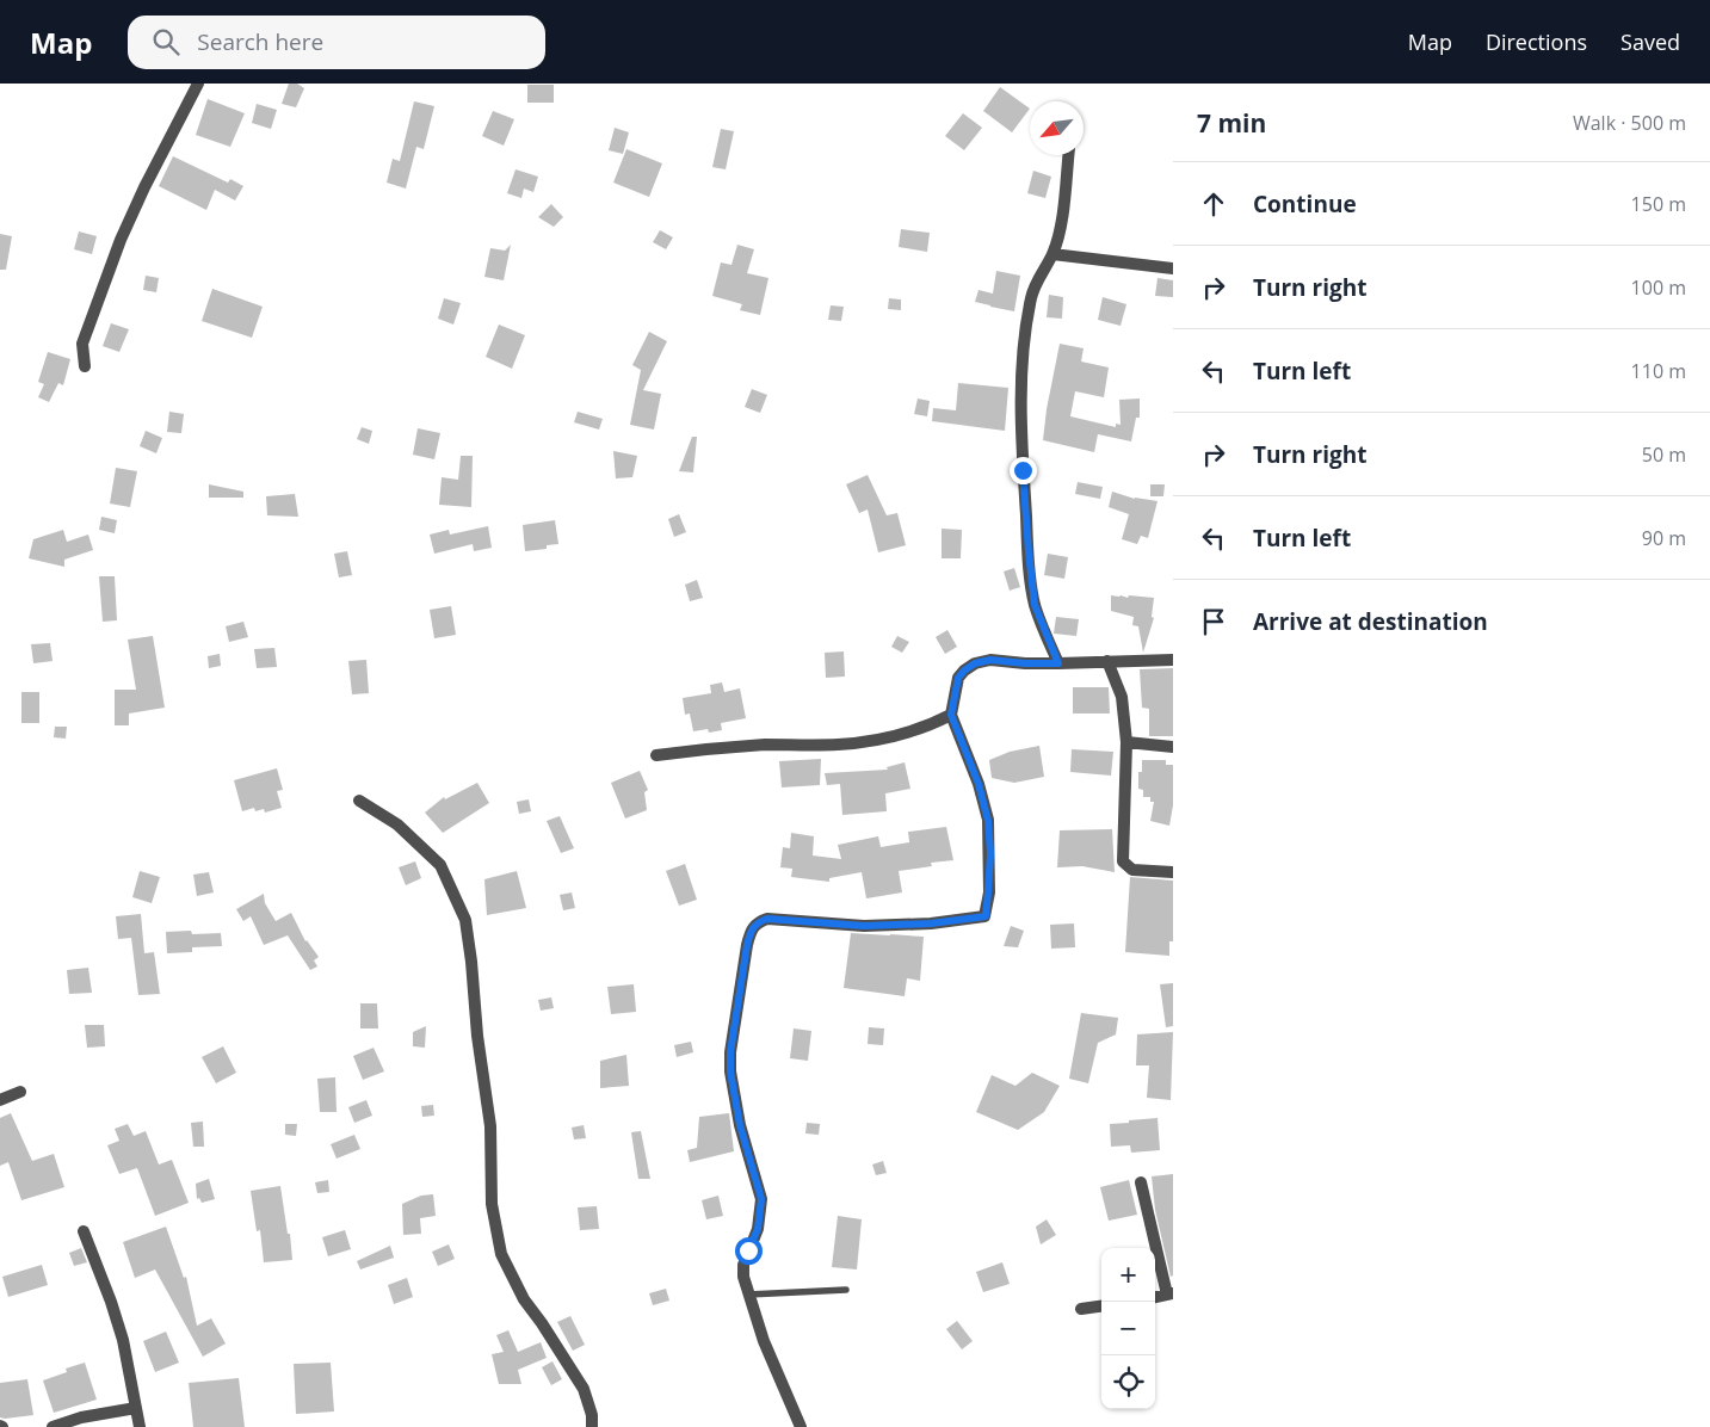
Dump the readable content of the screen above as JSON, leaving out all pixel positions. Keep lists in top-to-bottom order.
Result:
{
  "north": "bottom left",
  "page": {
    "header": "Map",
    "search": "Search here",
    "nav": ["Map", "Directions", "Saved"],
    "heading": ["7 min", "Walk · 500 m"],
    "list": [
      ["Continue", "150 m"],
      ["Turn right", "100 m"],
      ["Turn left", "110 m"],
      ["Turn right", "50 m"],
      ["Turn left", "90 m"],
      "Arrive at destination"
    ],
    "map_buttons": ["+", "−"]
  }
}
